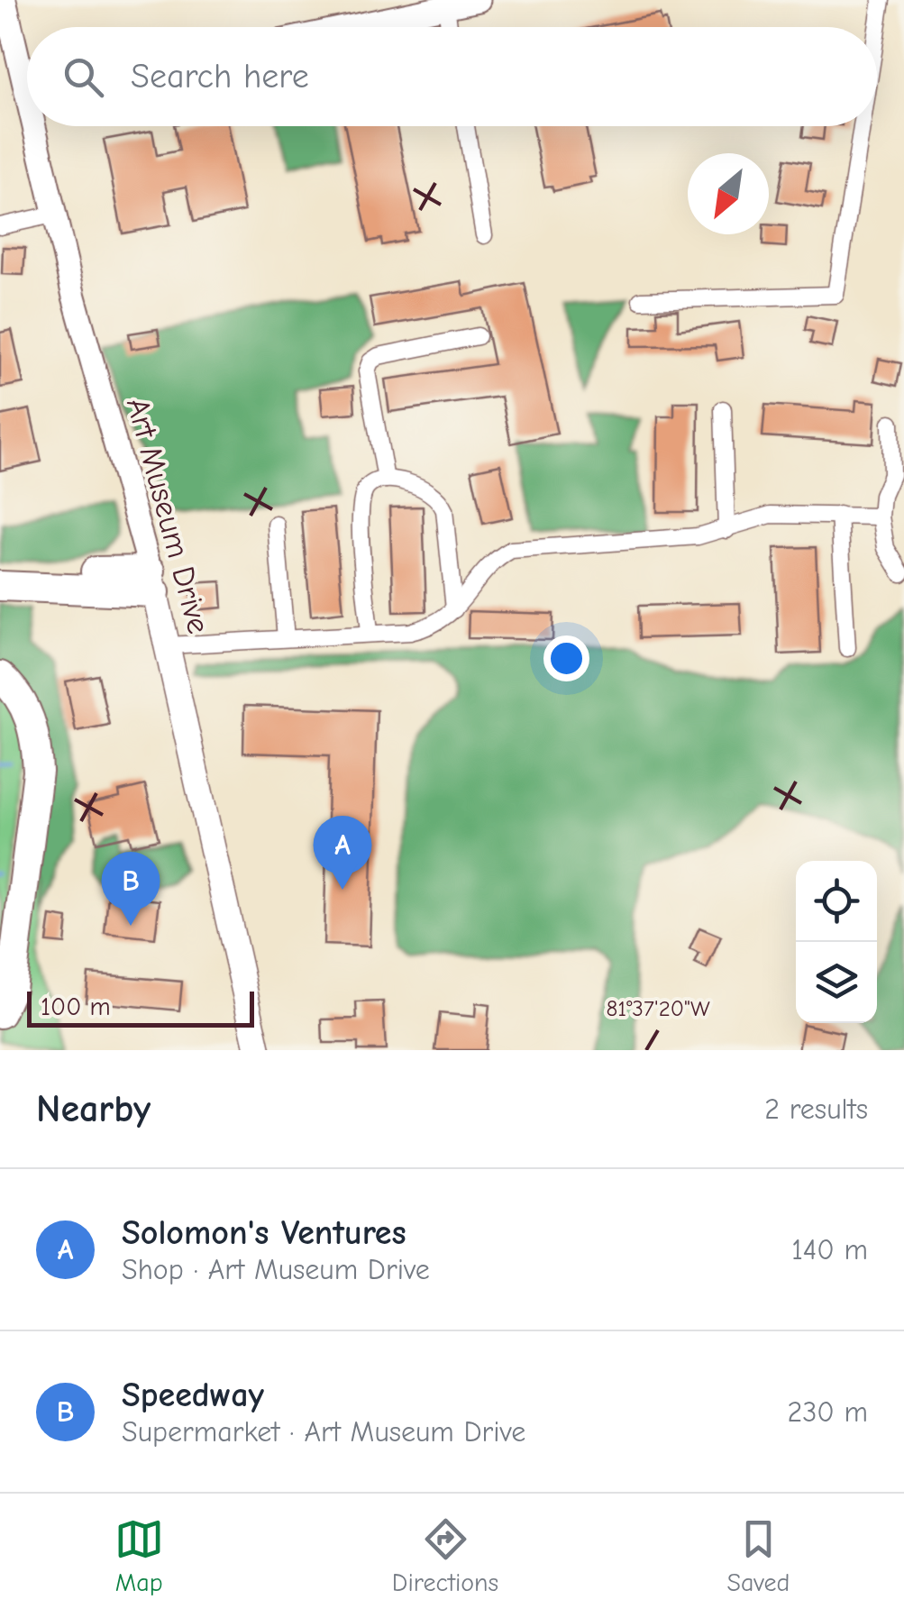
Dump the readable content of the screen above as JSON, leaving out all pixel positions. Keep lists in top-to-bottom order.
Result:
{
  "streets": {
    "main road": ["Art Museum Drive"]
  },
  "scale_bar": "100 m",
  "north": "bottom left",
  "page": {
    "search": "Search here",
    "pins": ["A", "B"],
    "scale": "100 m",
    "heading": ["Nearby", "2 results"],
    "list": [
      {
        "mark": "A",
        "name": "Solomon's Ventures",
        "note": "Shop · Art Museum Drive",
        "value": "140 m"
      },
      {
        "mark": "B",
        "name": "Speedway",
        "note": "Supermarket · Art Museum Drive",
        "value": "230 m"
      }
    ],
    "nav": ["Map", "Directions", "Saved"]
  },
  "coordinates": ["81°37'20\"W"]
}
